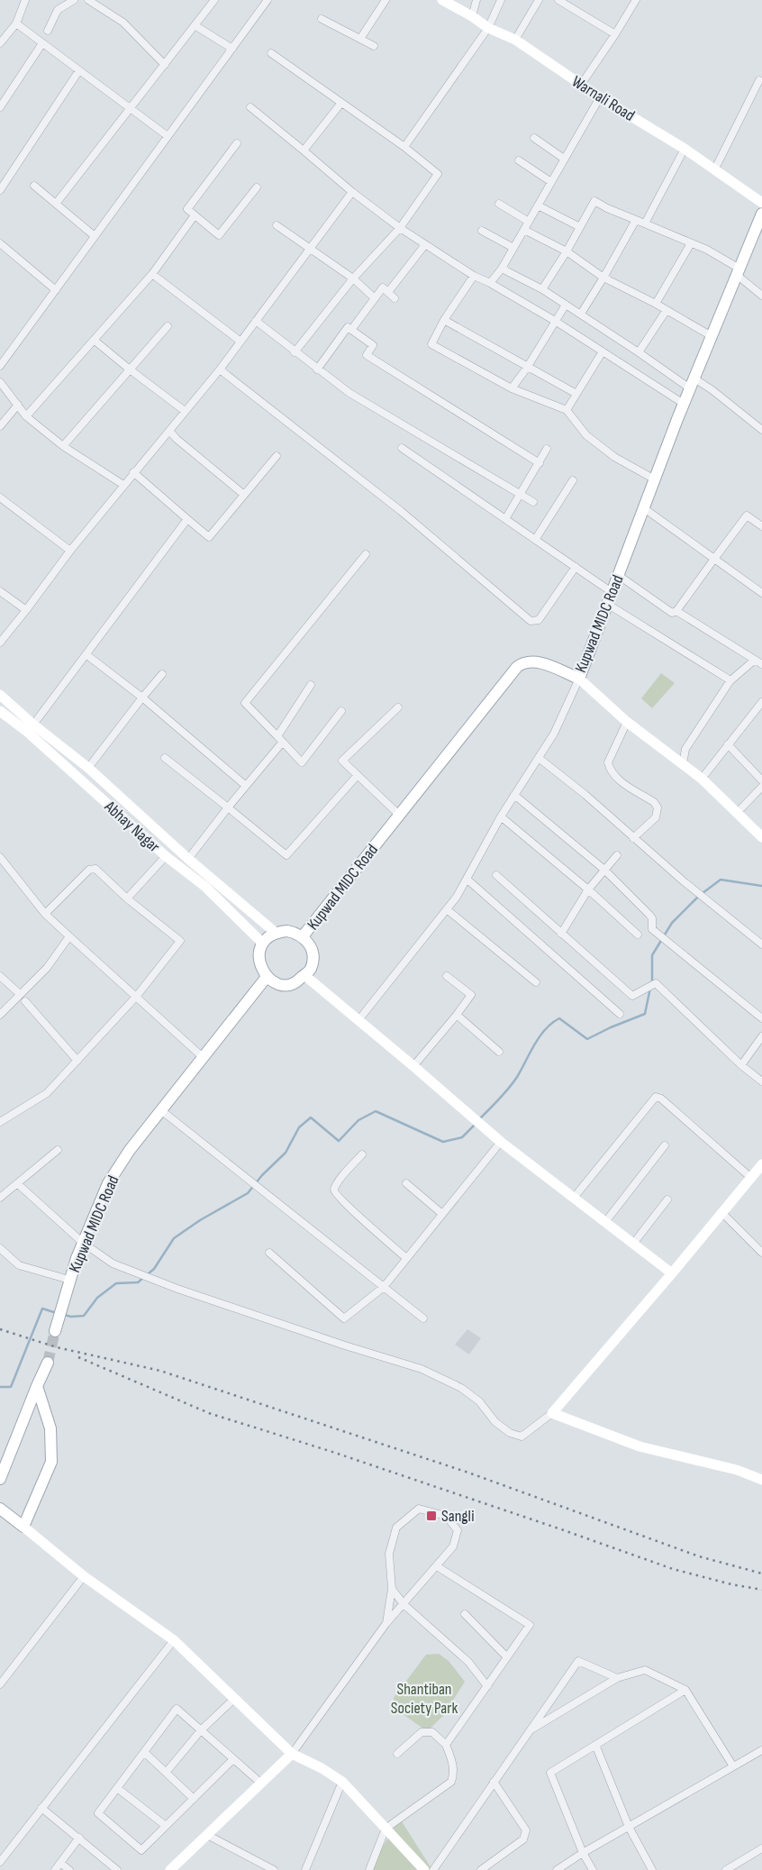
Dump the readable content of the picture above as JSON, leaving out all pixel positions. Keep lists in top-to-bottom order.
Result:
{
  "streets": {
    "main road": ["Warnali Road", "Kupwad MIDC Road", "Abhay Nagar"]
  },
  "crossings": [
    ["Kupwad MIDC Road", "Abhay Nagar"]
  ],
  "parks": ["Shantiban Society Park"],
  "places": {
    "transit": ["Sangli"]
  }
}
